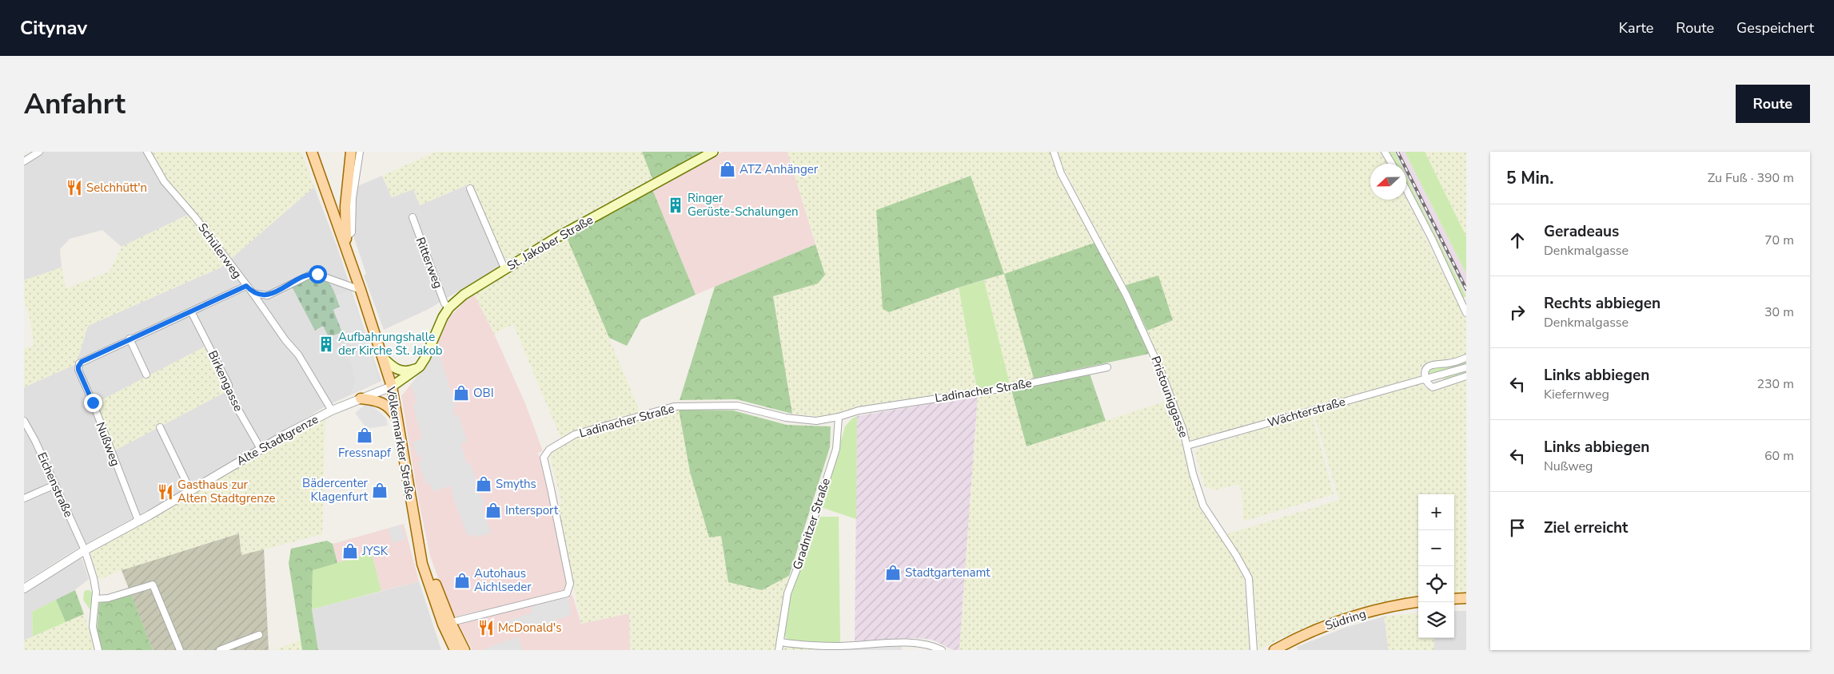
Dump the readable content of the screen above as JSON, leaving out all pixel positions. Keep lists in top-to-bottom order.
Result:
{
  "streets": {
    "main road": ["St. Jakober Straße", "Völkermarkter Straße", "Südring"],
    "street": [
      "Schülerweg",
      "Ritterweg",
      "Birkengasse",
      "Ladinacher Straße",
      "Pristouniggasse",
      "Wächterstraße",
      "Alte Stadtgrenze",
      "Nußweg",
      "Eichenstraße",
      "Gradnitzer Straße"
    ]
  },
  "crossings": [
    ["St. Jakober Straße", "Ritterweg"],
    ["St. Jakober Straße", "Alte Stadtgrenze"],
    ["St. Jakober Straße", "Völkermarkter Straße"],
    ["Schülerweg", "Alte Stadtgrenze"],
    ["Birkengasse", "Alte Stadtgrenze"],
    ["Ladinacher Straße", "Völkermarkter Straße"],
    ["Ladinacher Straße", "Gradnitzer Straße"],
    ["Pristouniggasse", "Wächterstraße"],
    ["Alte Stadtgrenze", "Völkermarkter Straße"],
    ["Alte Stadtgrenze", "Nußweg"],
    ["Alte Stadtgrenze", "Eichenstraße"]
  ],
  "places": {
    "shop": [
      "ATZ Anhänger",
      "OBI",
      "Fressnapf",
      "Smyths",
      "Bädercenter Klagenfurt",
      "Intersport",
      "JYSK",
      "Stadtgartenamt",
      "Autohaus Aichlseder"
    ],
    "restaurant": ["Selchhütt'n", "Gasthaus zur Alten Stadtgrenze", "McDonald's"],
    "building": ["Ringer Gerüste-Schalungen", "Aufbahrungshalle der Kirche St. Jakob"]
  },
  "north": "left",
  "page": {
    "header": "Citynav",
    "nav": ["Karte", "Route", "Gespeichert"],
    "buttons": "Route",
    "title": "Anfahrt",
    "heading": ["5 Min.", "Zu Fuß · 390 m"],
    "list": [
      ["Geradeaus", "Denkmalgasse", "70 m"],
      ["Rechts abbiegen", "Denkmalgasse", "30 m"],
      ["Links abbiegen", "Kiefernweg", "230 m"],
      ["Links abbiegen", "Nußweg", "60 m"],
      "Ziel erreicht"
    ],
    "map_buttons": ["+", "−"]
  }
}
